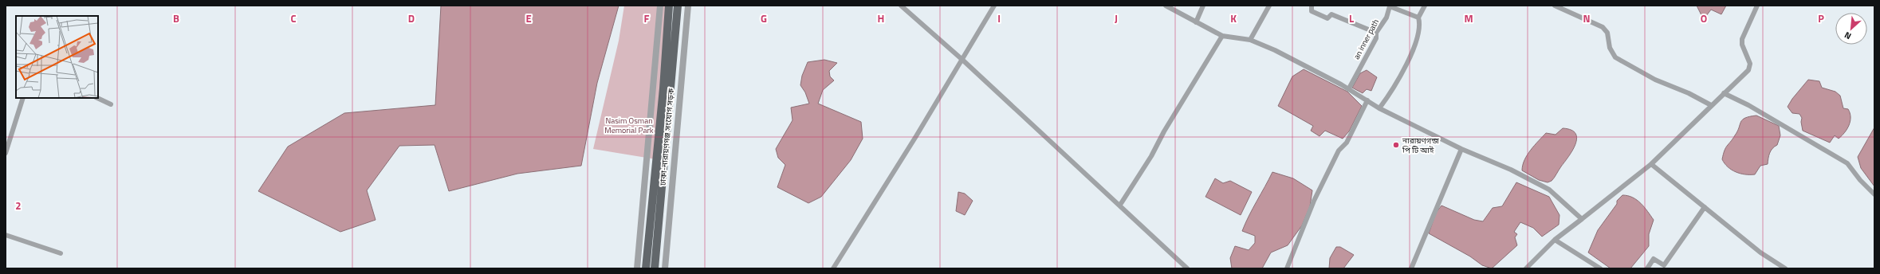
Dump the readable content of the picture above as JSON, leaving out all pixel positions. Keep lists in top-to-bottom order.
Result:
{
  "streets": {
    "main road": ["ঢাকা-নারায়ণগঞ্জ সংযোগ সড়ক"],
    "street": ["an inner path"]
  },
  "parks": ["Nasim Osman Memorial Park"],
  "places": ["নারায়ণগন্জ পি টি আই"],
  "north": "bottom left",
  "grid": {
    "columns": [
      "B",
      "C",
      "D",
      "E",
      "F",
      "G",
      "H",
      "I",
      "J",
      "K",
      "L",
      "M",
      "N",
      "O",
      "P"
    ],
    "rows": ["2"]
  }
}
